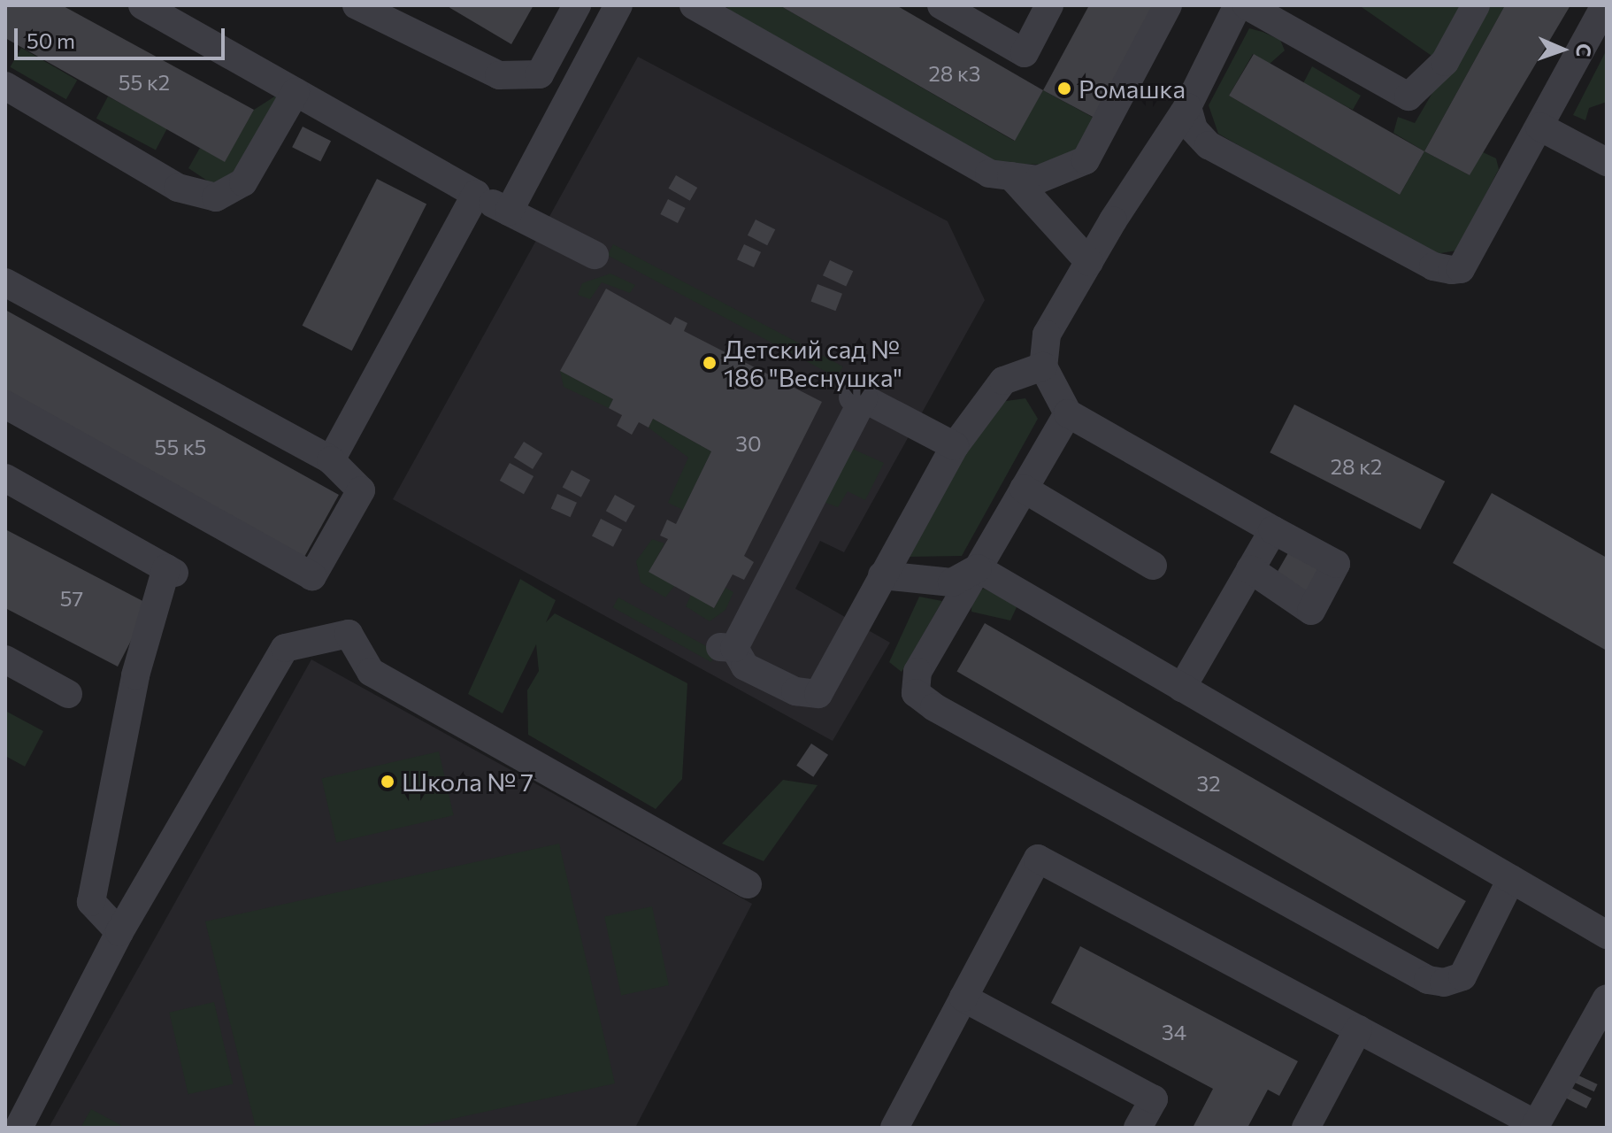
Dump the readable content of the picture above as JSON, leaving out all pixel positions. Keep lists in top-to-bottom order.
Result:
{
  "places": ["Ромашка", "Детский сад № 186 \"Веснушка\"", "Школа № 7"],
  "house_numbers": [
    "28 к3",
    "55 к2",
    "30",
    "55 к5",
    "28 к2",
    "57",
    "32",
    "34"
  ],
  "scale_bar": "50 m",
  "north": "right"
}
